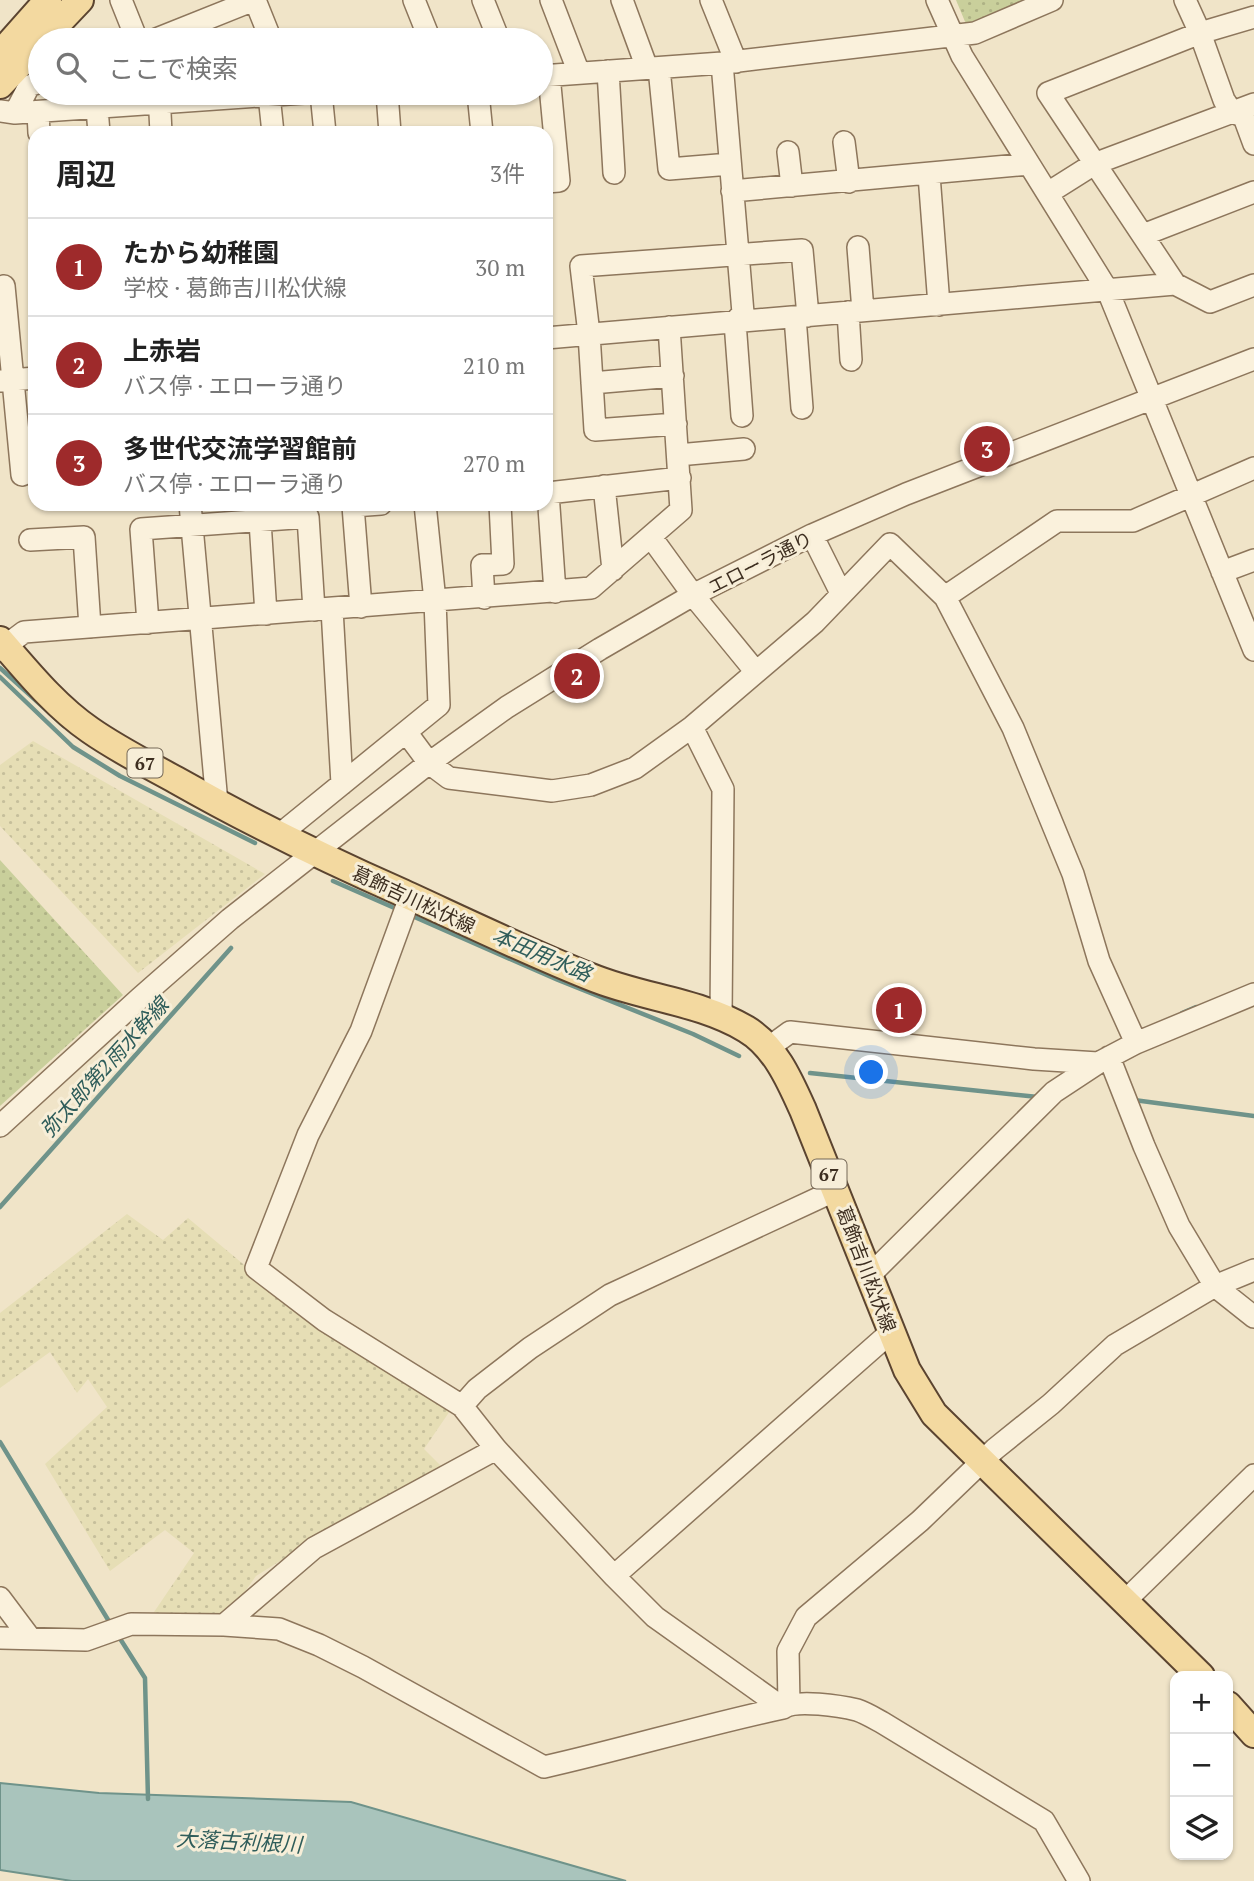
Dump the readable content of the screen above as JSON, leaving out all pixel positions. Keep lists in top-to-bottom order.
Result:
{
  "streets": {
    "main road": ["67", "葛飾吉川松伏線"],
    "street": ["エローラ通り"]
  },
  "crossings": [
    ["エローラ通り", "葛飾吉川松伏線"]
  ],
  "water": ["本田用水路", "弥太郎第2雨水幹線", "大落古利根川"],
  "page": {
    "search": "ここで検索",
    "heading": ["周辺", "3件"],
    "list": [
      {
        "mark": "1",
        "name": "たから幼稚園",
        "note": "学校 · 葛飾吉川松伏線",
        "value": "30 m"
      },
      {
        "mark": "2",
        "name": "上赤岩",
        "note": "バス停 · エローラ通り",
        "value": "210 m"
      },
      {
        "mark": "3",
        "name": "多世代交流学習館前",
        "note": "バス停 · エローラ通り",
        "value": "270 m"
      }
    ],
    "pins": ["3", "2", "1"],
    "map_buttons": ["+", "−"]
  }
}
